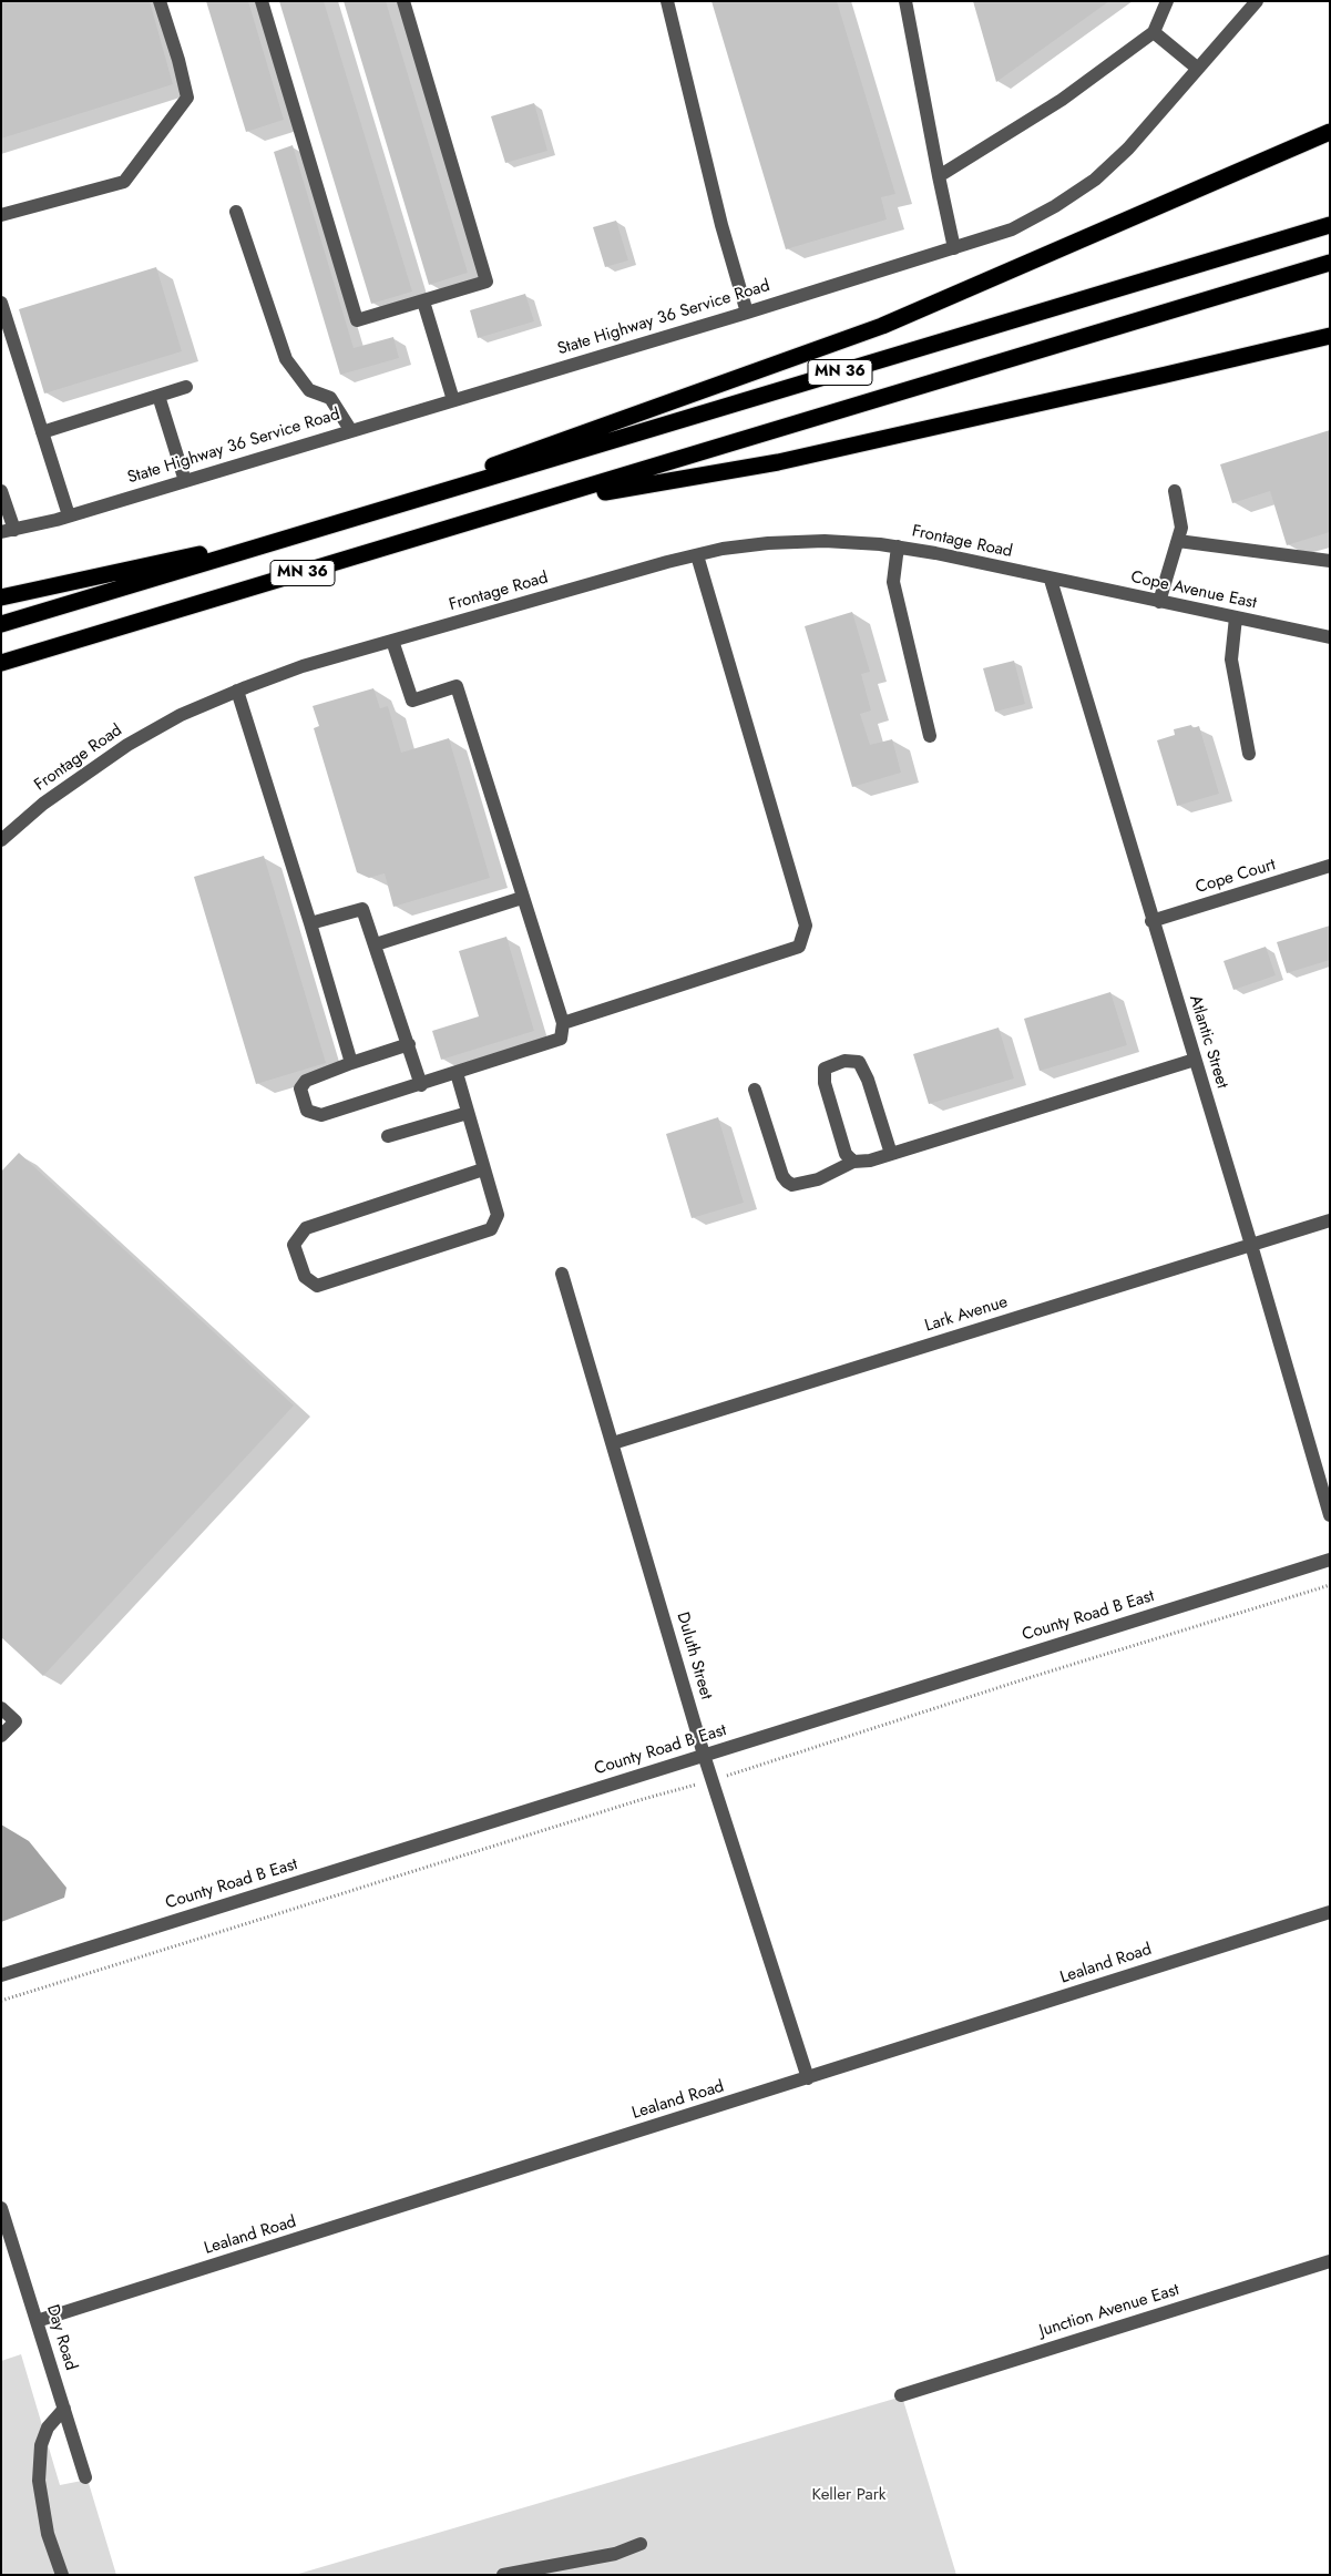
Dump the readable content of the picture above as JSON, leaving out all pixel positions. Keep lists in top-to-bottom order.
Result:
{
  "streets": {
    "highway": ["MN 36"],
    "street": [
      "State Highway 36 Service Road",
      "Frontage Road",
      "Cope Avenue East",
      "Cope Court",
      "Atlantic Street",
      "Lark Avenue",
      "County Road B East",
      "Duluth Street",
      "Lealand Road",
      "Junction Avenue East",
      "Day Road"
    ]
  },
  "crossings": [
    ["Frontage Road", "Cope Avenue East"],
    ["Frontage Road", "Atlantic Street"],
    ["Cope Avenue East", "Atlantic Street"],
    ["Cope Court", "Atlantic Street"],
    ["Atlantic Street", "Lark Avenue"],
    ["Lark Avenue", "Duluth Street"],
    ["County Road B East", "Duluth Street"],
    ["Duluth Street", "Lealand Road"],
    ["Lealand Road", "Day Road"]
  ],
  "parks": ["Keller Park"]
}
